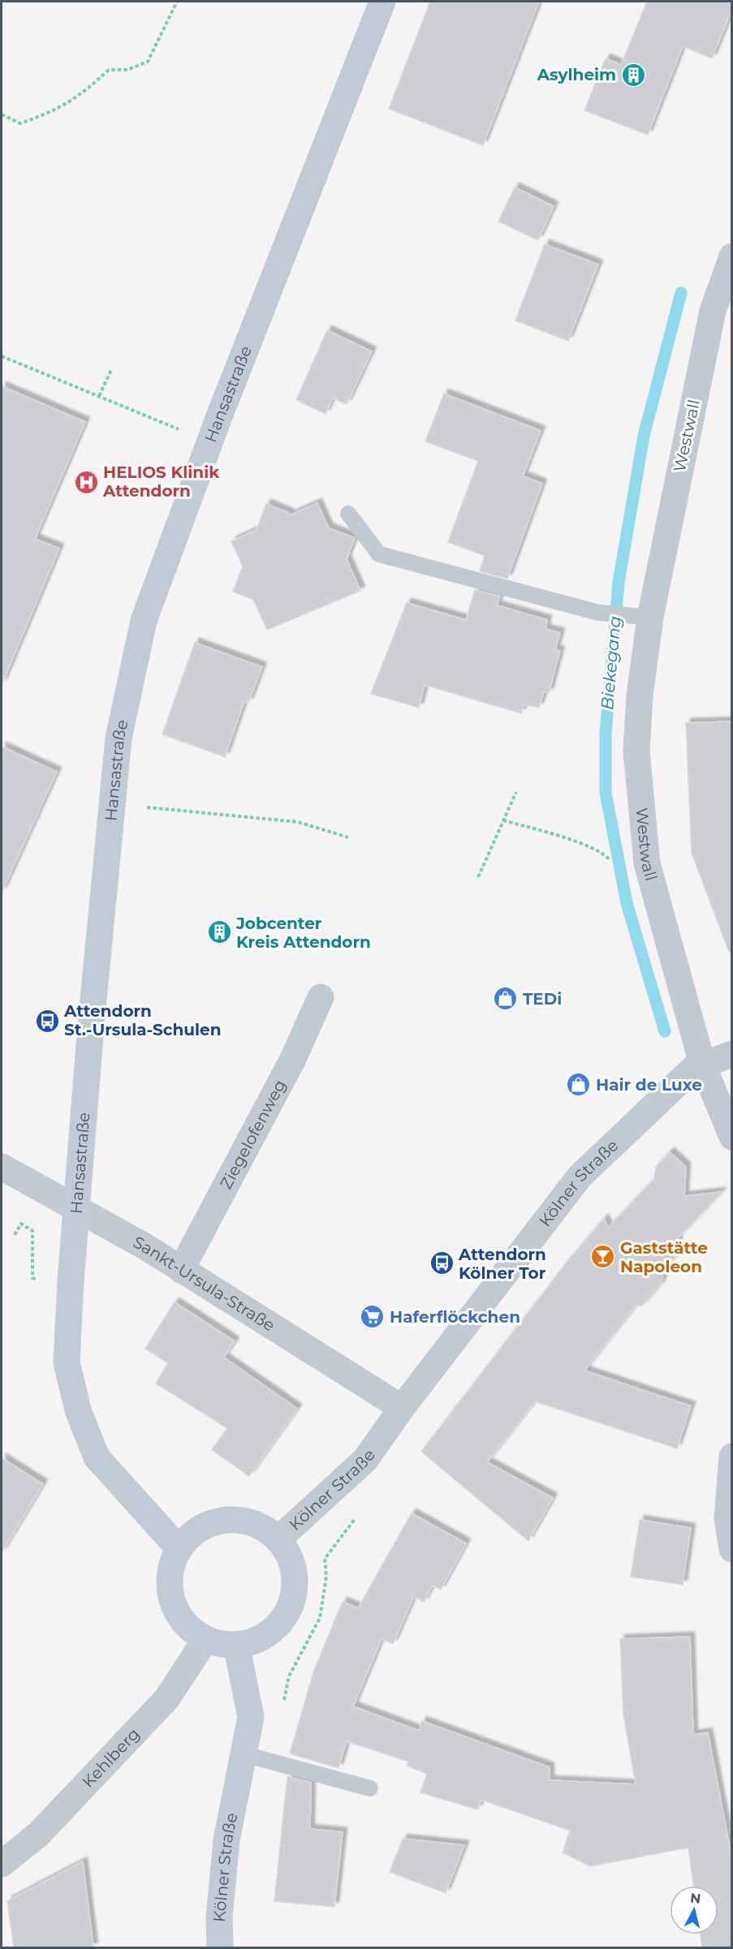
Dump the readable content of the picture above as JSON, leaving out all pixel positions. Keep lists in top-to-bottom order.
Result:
{
  "streets": {
    "main road": ["Hansastraße", "Kölner Straße"],
    "street": [
      "Westwall",
      "Ziegelofenweg",
      "Sankt-Ursula-Straße",
      "Kehlberg"
    ]
  },
  "crossings": [
    ["Hansastraße", "Kölner Straße"],
    ["Hansastraße", "Sankt-Ursula-Straße"],
    ["Hansastraße", "Kehlberg"],
    ["Westwall", "Kölner Straße"],
    ["Ziegelofenweg", "Sankt-Ursula-Straße"],
    ["Kölner Straße", "Sankt-Ursula-Straße"],
    ["Kölner Straße", "Kehlberg"]
  ],
  "water": ["Biekegang"],
  "places": {
    "building": ["Asylheim", "Jobcenter Kreis Attendorn"],
    "hospital": ["HELIOS Klinik Attendorn"],
    "shop": ["TEDi", "Hair de Luxe"],
    "bus stop": ["Attendorn St.-Ursula-Schulen", "Attendorn Kölner Tor"],
    "bar": ["Gaststätte Napoleon"],
    "supermarket": ["Haferflöckchen"]
  },
  "north": "top"
}
